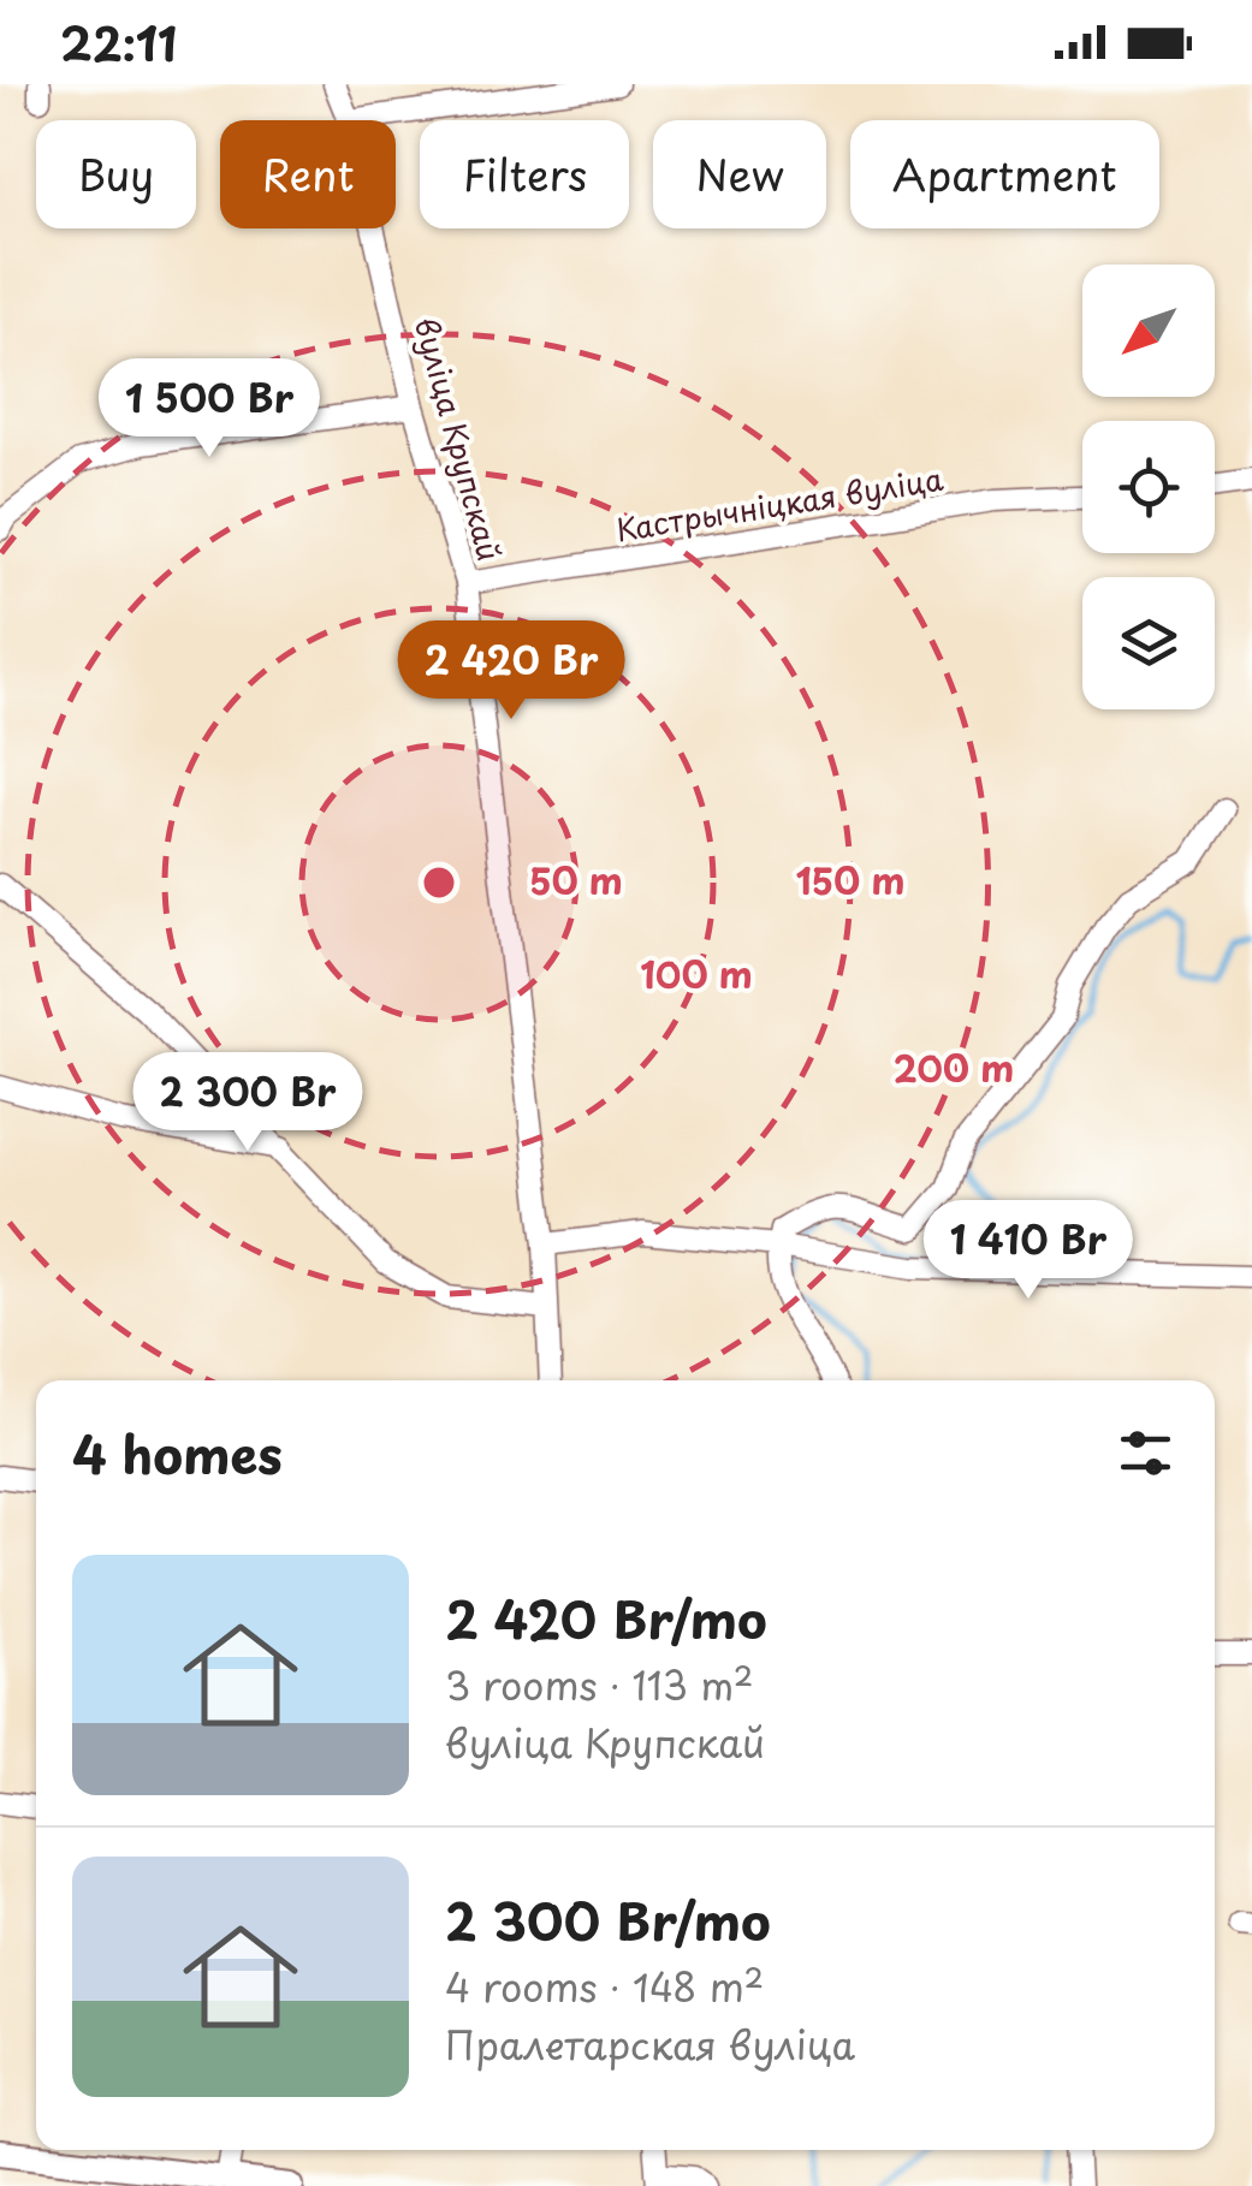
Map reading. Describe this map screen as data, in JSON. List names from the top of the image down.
{
  "streets": {
    "street": ["вуліца Крупскай", "Кастрычніцкая вуліца"]
  },
  "crossings": [
    ["вуліца Крупскай", "Кастрычніцкая вуліца"]
  ],
  "north": "bottom left",
  "page": {
    "status": "22:11",
    "chip": [
      "Buy",
      "Rent",
      "Filters",
      "New",
      "Apartment"
    ],
    "price": [
      "1 500 Br",
      "2 420 Br",
      "2 300 Br",
      "1 410 Br"
    ],
    "heading": "4 homes",
    "list": [
      {
        "name": "2 420 Br/mo",
        "note": "3 rooms · 113 m² · вуліца Крупскай"
      },
      {
        "name": "2 300 Br/mo",
        "note": "4 rooms · 148 m² · Пралетарская вуліца"
      }
    ]
  },
  "rings": [
    "50 m",
    "150 m",
    "100 m",
    "200 m"
  ]
}
